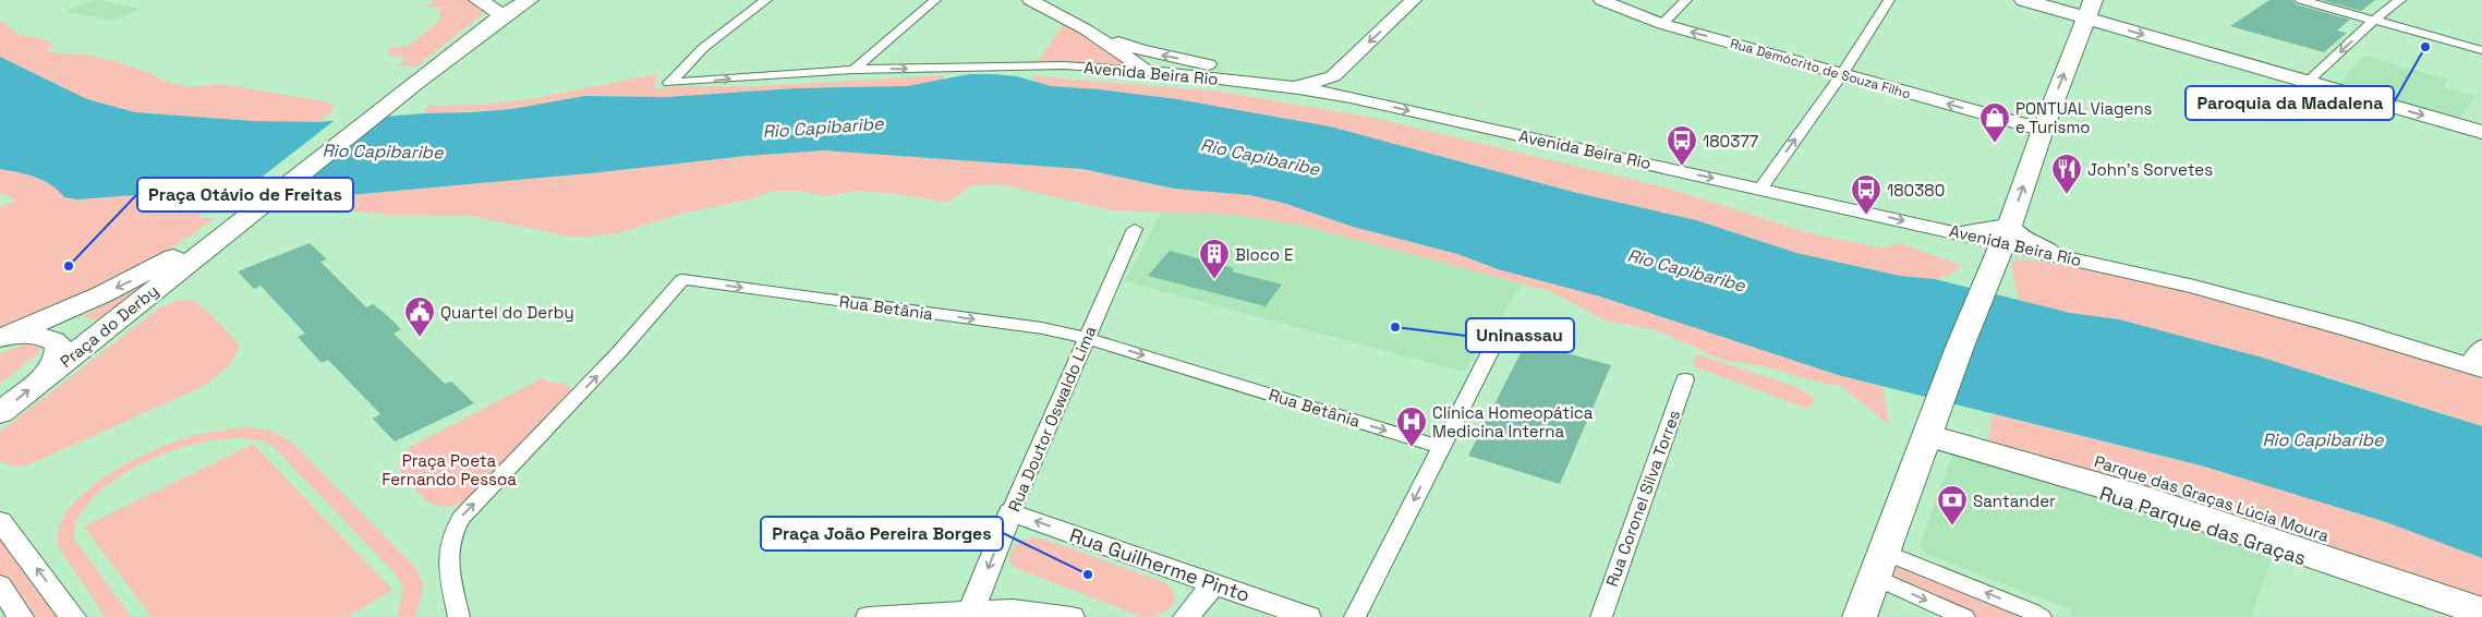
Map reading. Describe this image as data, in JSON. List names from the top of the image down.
{
  "streets": {
    "main road": ["Rua Demócrito de Souza Filho", "Avenida Beira Rio", "Praça do Derby"],
    "street": [
      "Rua Betânia",
      "Rua Doutor Oswaldo Lima",
      "Rua Coronel Silva Torres",
      "Parque das Graças Lúcia Moura",
      "Rua Parque das Graças",
      "Rua Guilherme Pinto"
    ]
  },
  "crossings": [
    ["Rua Betânia", "Rua Doutor Oswaldo Lima"],
    ["Rua Doutor Oswaldo Lima", "Rua Guilherme Pinto"],
    ["Parque das Graças Lúcia Moura", "Rua Parque das Graças"]
  ],
  "one_way": ["Avenida Beira Rio", "Rua Betânia"],
  "water": ["Rio Capibaribe"],
  "parks": ["Praça Poeta Fernando Pessoa"],
  "places": {
    "other": [
      "Paroquia da Madalena",
      "Praça Otávio de Freitas",
      "Uninassau",
      "Praça João Pereira Borges"
    ],
    "shop": ["PONTUAL Viagens e Turismo"],
    "bus stop": ["180377", "180380"],
    "restaurant": ["John's Sorvetes"],
    "building": ["Bloco E"],
    "public building": ["Quartel do Derby"],
    "hospital": ["Clínica Homeopática Medicina Interna"],
    "bank": ["Santander"]
  }
}
